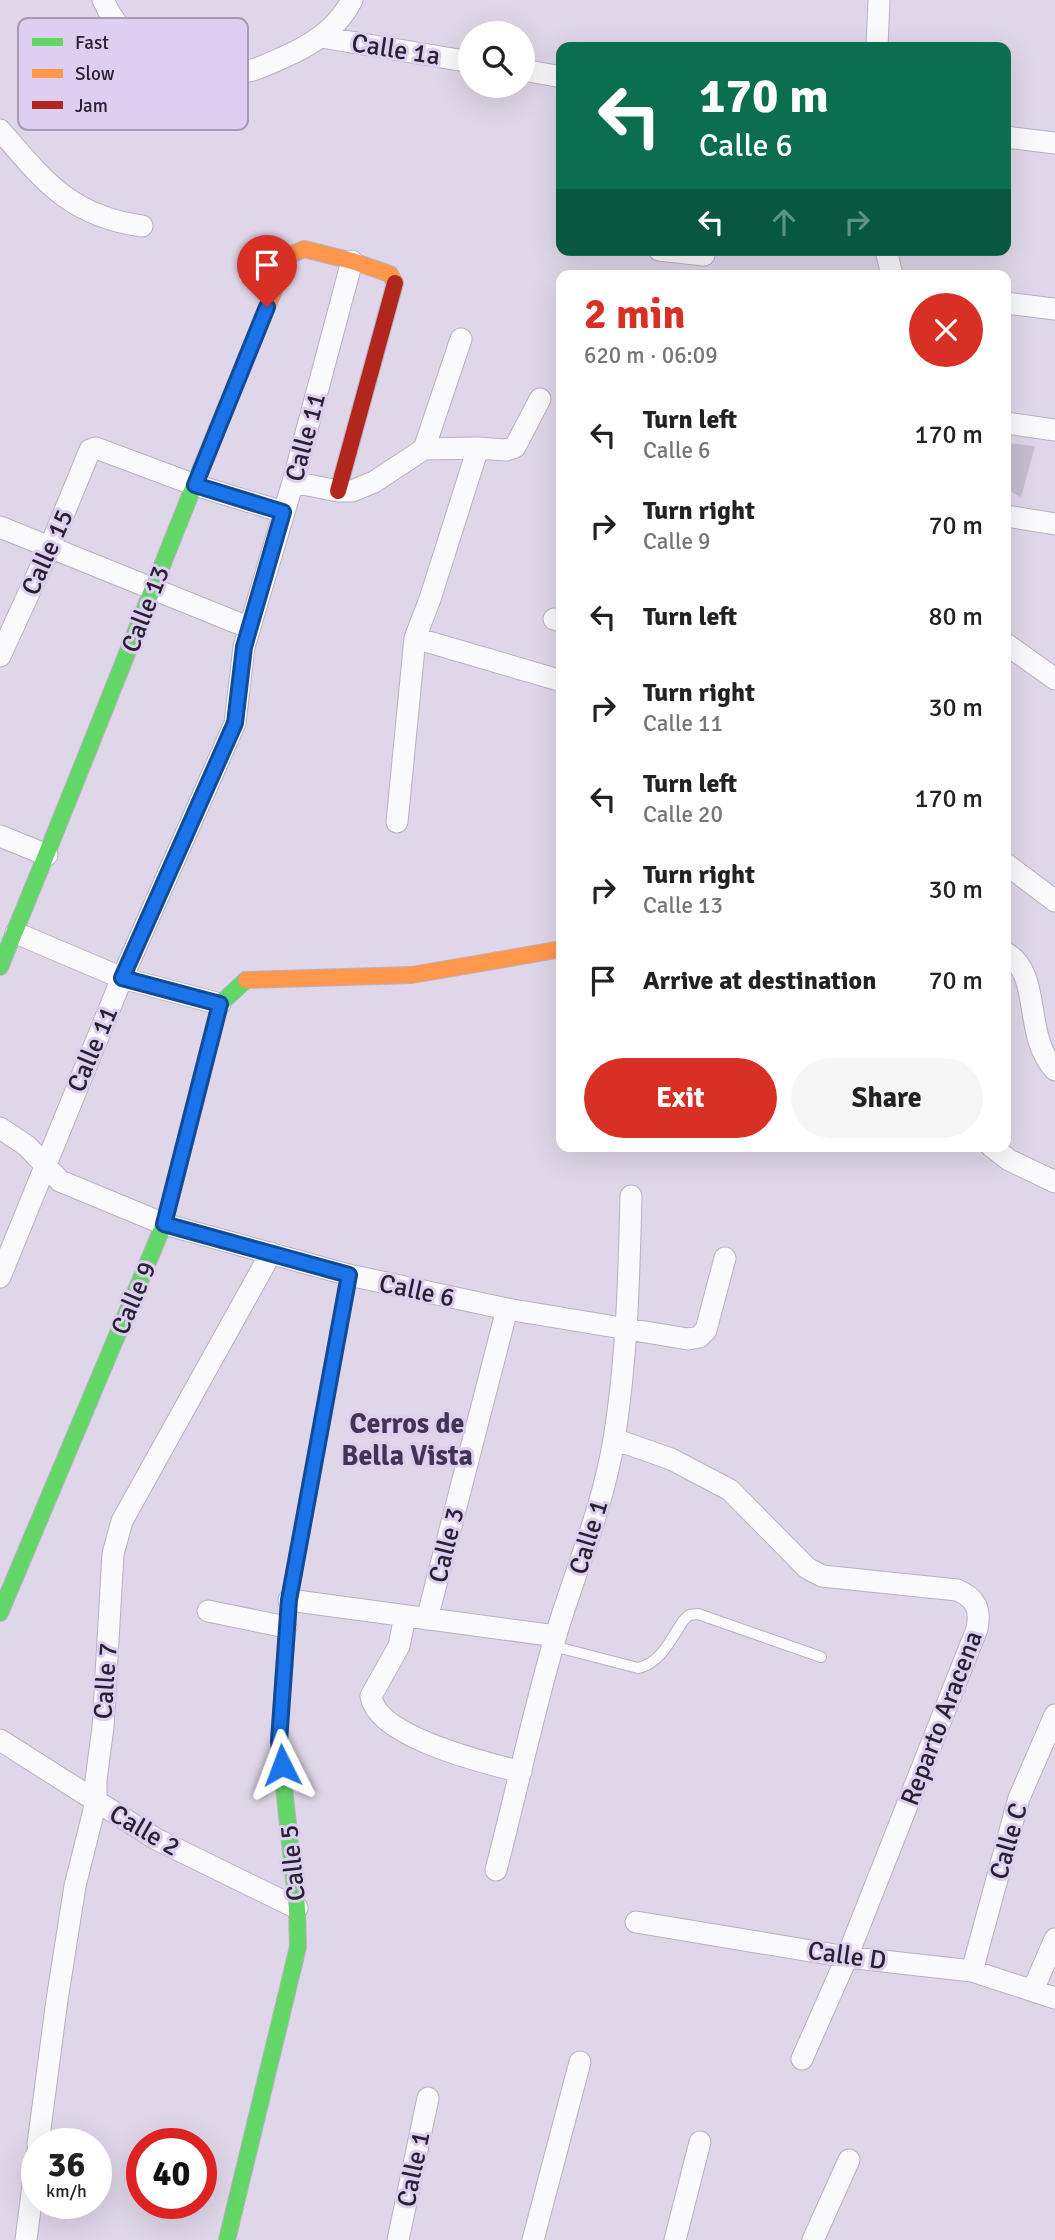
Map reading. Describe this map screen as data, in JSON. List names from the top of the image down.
{
  "streets": {
    "street": [
      "Calle 1a",
      "Calle 11",
      "Calle 15",
      "Calle 13",
      "Calle 6",
      "Calle 9",
      "Calle 1",
      "Calle 3",
      "Calle 7",
      "Reparto Aracena",
      "Calle 2",
      "Calle C",
      "Calle 5",
      "Calle D"
    ]
  },
  "crossings": [
    ["Calle 11", "Calle 13"],
    ["Calle 11", "Calle 6"],
    ["Calle 15", "Calle 13"],
    ["Calle 6", "Calle 9"],
    ["Calle 6", "Calle 1"],
    ["Calle 6", "Calle 3"],
    ["Calle 6", "Calle 7"],
    ["Calle 6", "Calle 5"],
    ["Calle 1", "Reparto Aracena"],
    ["Calle 7", "Calle 2"],
    ["Reparto Aracena", "Calle D"],
    ["Calle 2", "Calle 5"],
    ["Calle C", "Calle D"]
  ],
  "districts": ["Cerros de Bella Vista"],
  "legend": ["Fast", "Slow", "Jam"],
  "page": {
    "turn": ["170 m", "Calle 6"],
    "heading": ["2 min", "620 m · 06:09"],
    "list": [
      {
        "name": "Turn left",
        "note": "Calle 6",
        "value": "170 m"
      },
      {
        "name": "Turn right",
        "note": "Calle 9",
        "value": "70 m"
      },
      {
        "name": "Turn left",
        "value": "80 m"
      },
      {
        "name": "Turn right",
        "note": "Calle 11",
        "value": "30 m"
      },
      {
        "name": "Turn left",
        "note": "Calle 20",
        "value": "170 m"
      },
      {
        "name": "Turn right",
        "note": "Calle 13",
        "value": "30 m"
      },
      {
        "name": "Arrive at destination",
        "value": "70 m"
      }
    ],
    "buttons": ["Exit", "Share"],
    "speed": "36 km/h",
    "limit": "40"
  }
}
